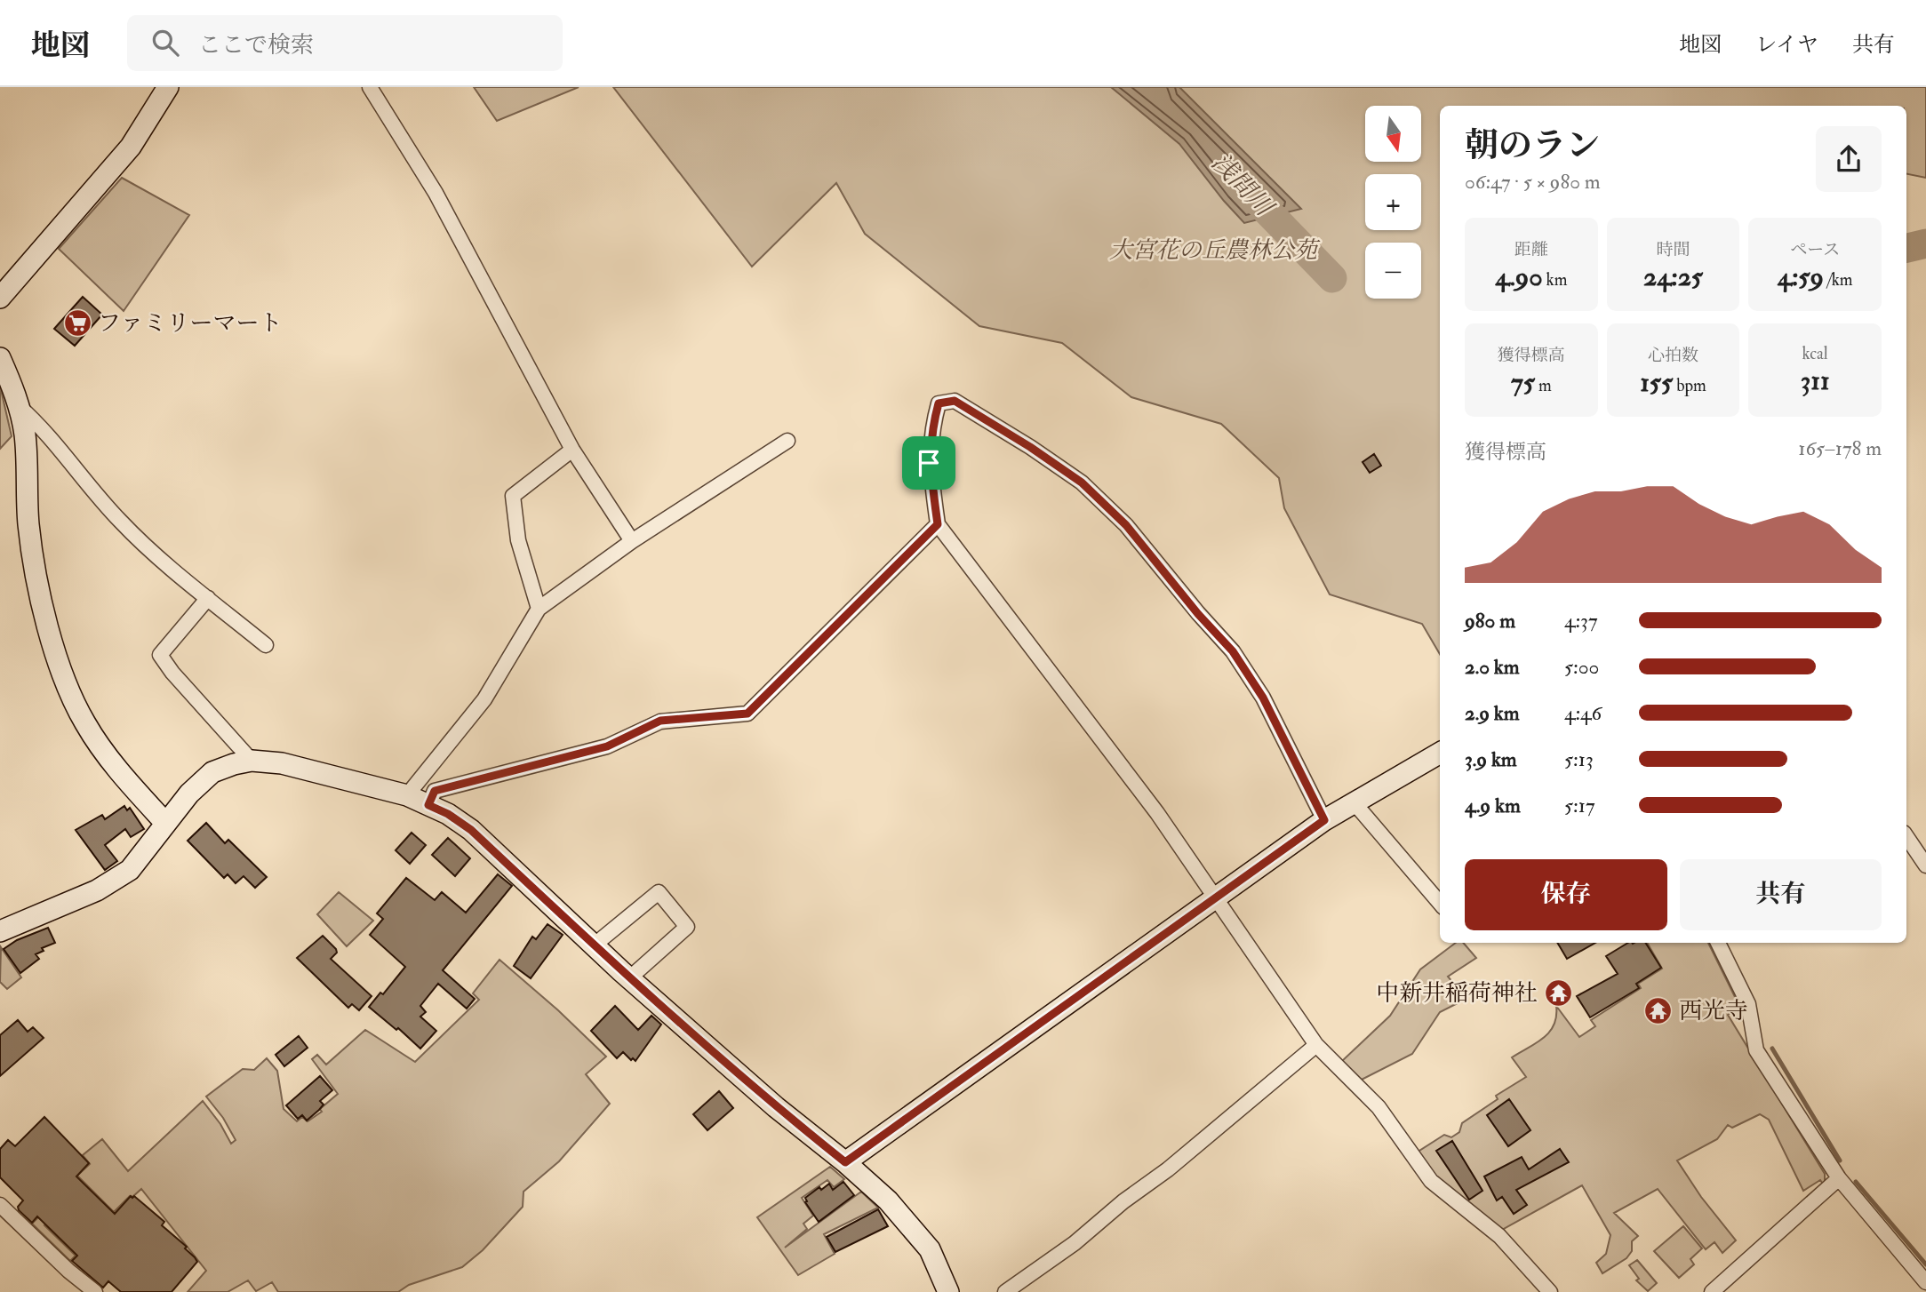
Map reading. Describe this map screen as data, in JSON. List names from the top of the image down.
{
  "water": ["浅間川"],
  "parks": ["大宮花の丘農林公苑"],
  "places": {
    "supermarket": ["ファミリーマート"],
    "temple": ["中新井稲荷神社", "西光寺"]
  },
  "north": "bottom",
  "page": {
    "header": "地図",
    "search": "ここで検索",
    "nav": ["地図", "レイヤ", "共有"],
    "map_buttons": ["+", "−"],
    "heading": ["朝のラン", "06:47 · 5 × 980 m"],
    "stats": [
      ["距離", "4.90 km"],
      ["時間", "24:25"],
      ["ペース", "4:59 /km"],
      ["獲得標高", "75 m"],
      ["心拍数", "155 bpm"],
      ["kcal", "311"]
    ],
    "chart": ["獲得標高", "165–178 m"],
    "list": [
      {
        "name": "980 m",
        "note": "4:37"
      },
      {
        "name": "2.0 km",
        "note": "5:00"
      },
      {
        "name": "2.9 km",
        "note": "4:46"
      },
      {
        "name": "3.9 km",
        "note": "5:13"
      },
      {
        "name": "4.9 km",
        "note": "5:17"
      }
    ],
    "buttons": ["保存", "共有"]
  }
}
